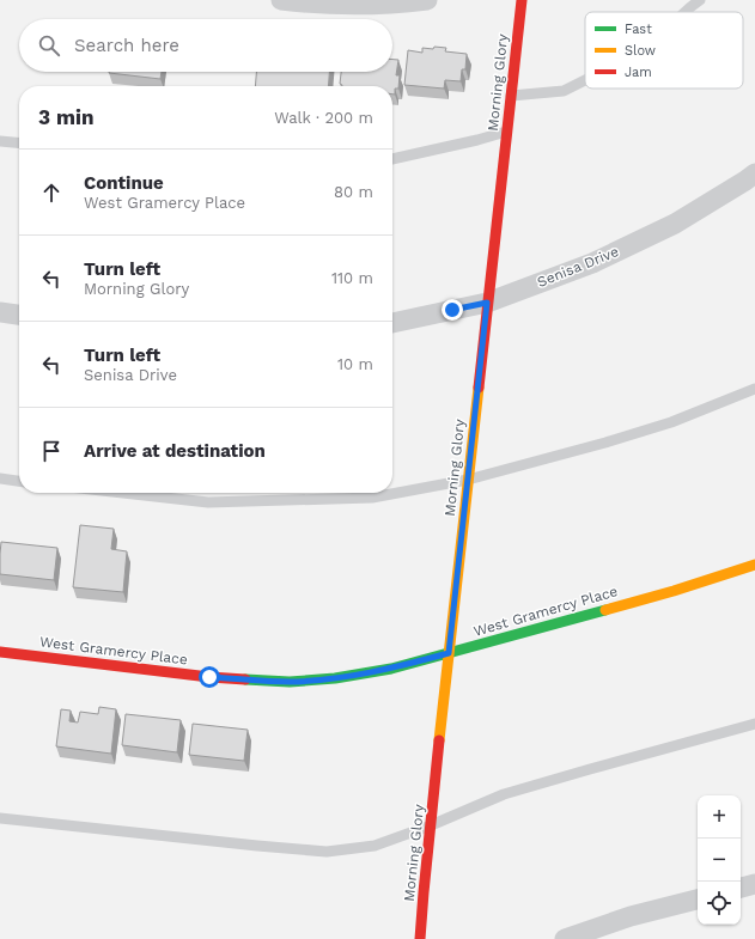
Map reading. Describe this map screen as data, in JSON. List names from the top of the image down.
{
  "streets": {
    "street": ["Morning Glory", "Senisa Drive", "West Gramercy Place"]
  },
  "crossings": [
    ["Morning Glory", "Senisa Drive"],
    ["Morning Glory", "West Gramercy Place"]
  ],
  "legend": ["Fast", "Slow", "Jam"],
  "page": {
    "search": "Search here",
    "heading": ["3 min", "Walk · 200 m"],
    "list": [
      ["Continue", "West Gramercy Place", "80 m"],
      ["Turn left", "Morning Glory", "110 m"],
      ["Turn left", "Senisa Drive", "10 m"],
      "Arrive at destination"
    ],
    "map_buttons": ["+", "−"]
  }
}
